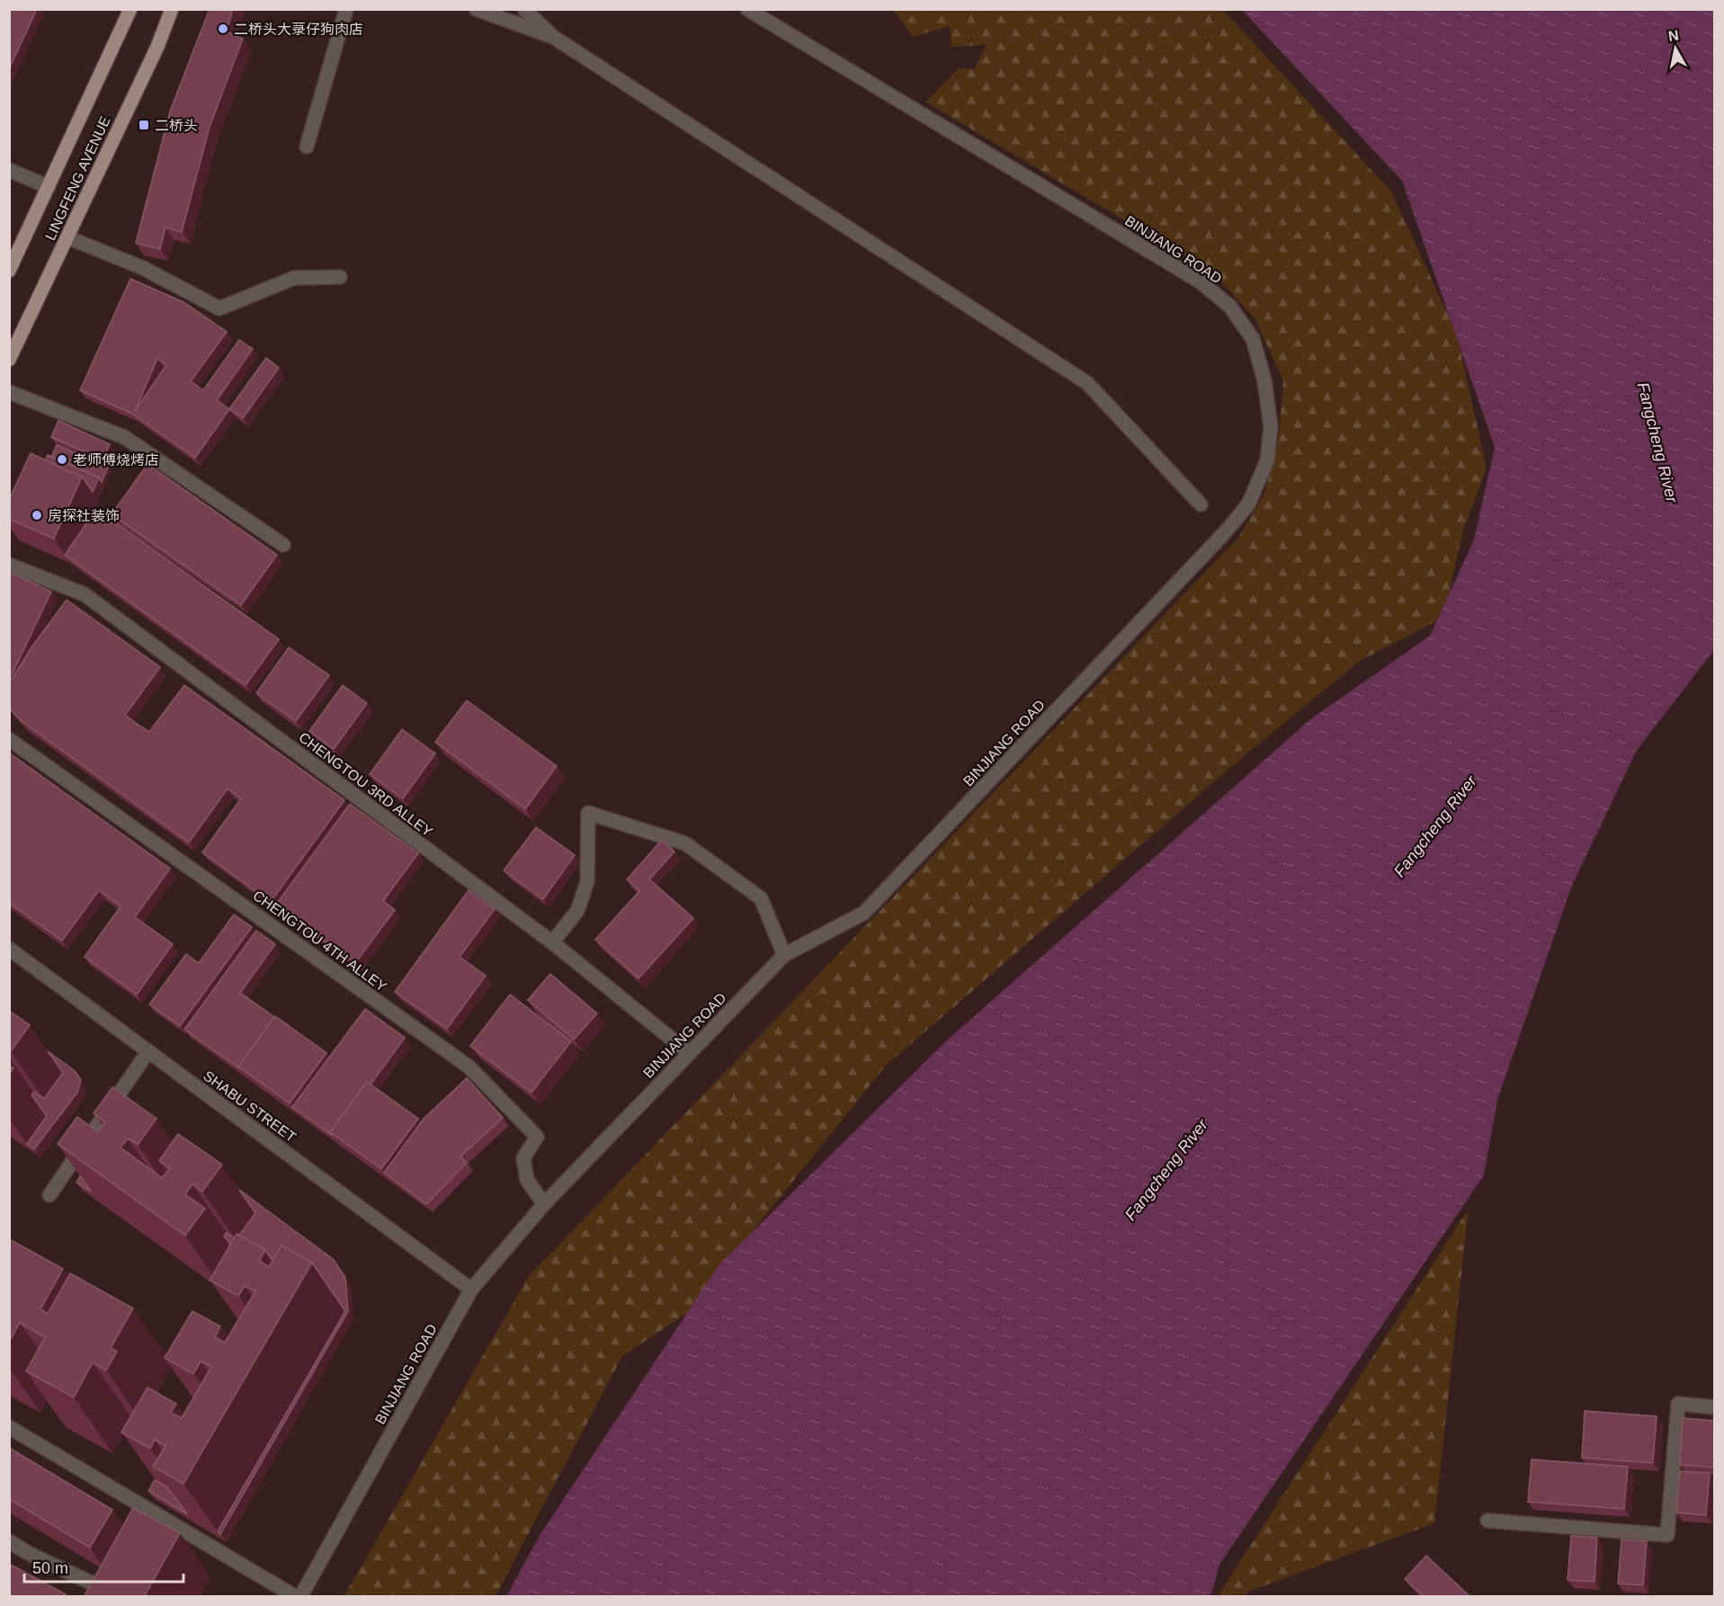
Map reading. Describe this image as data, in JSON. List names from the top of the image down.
{
  "streets": {
    "main road": ["LINGFENG AVENUE"],
    "street": [
      "BINJIANG ROAD",
      "CHENGTOU 3RD ALLEY",
      "CHENGTOU 4TH ALLEY",
      "SHABU STREET"
    ]
  },
  "crossings": [
    ["BINJIANG ROAD", "CHENGTOU 3RD ALLEY"],
    ["BINJIANG ROAD", "CHENGTOU 4TH ALLEY"],
    ["BINJIANG ROAD", "SHABU STREET"]
  ],
  "water": ["Fangcheng River"],
  "places": {
    "other": ["二桥头大菉仔狗肉店", "老师傅烧烤店", "房探社装饰"],
    "transit": ["二桥头"]
  },
  "scale_bar": "50 m",
  "north": "top"
}
